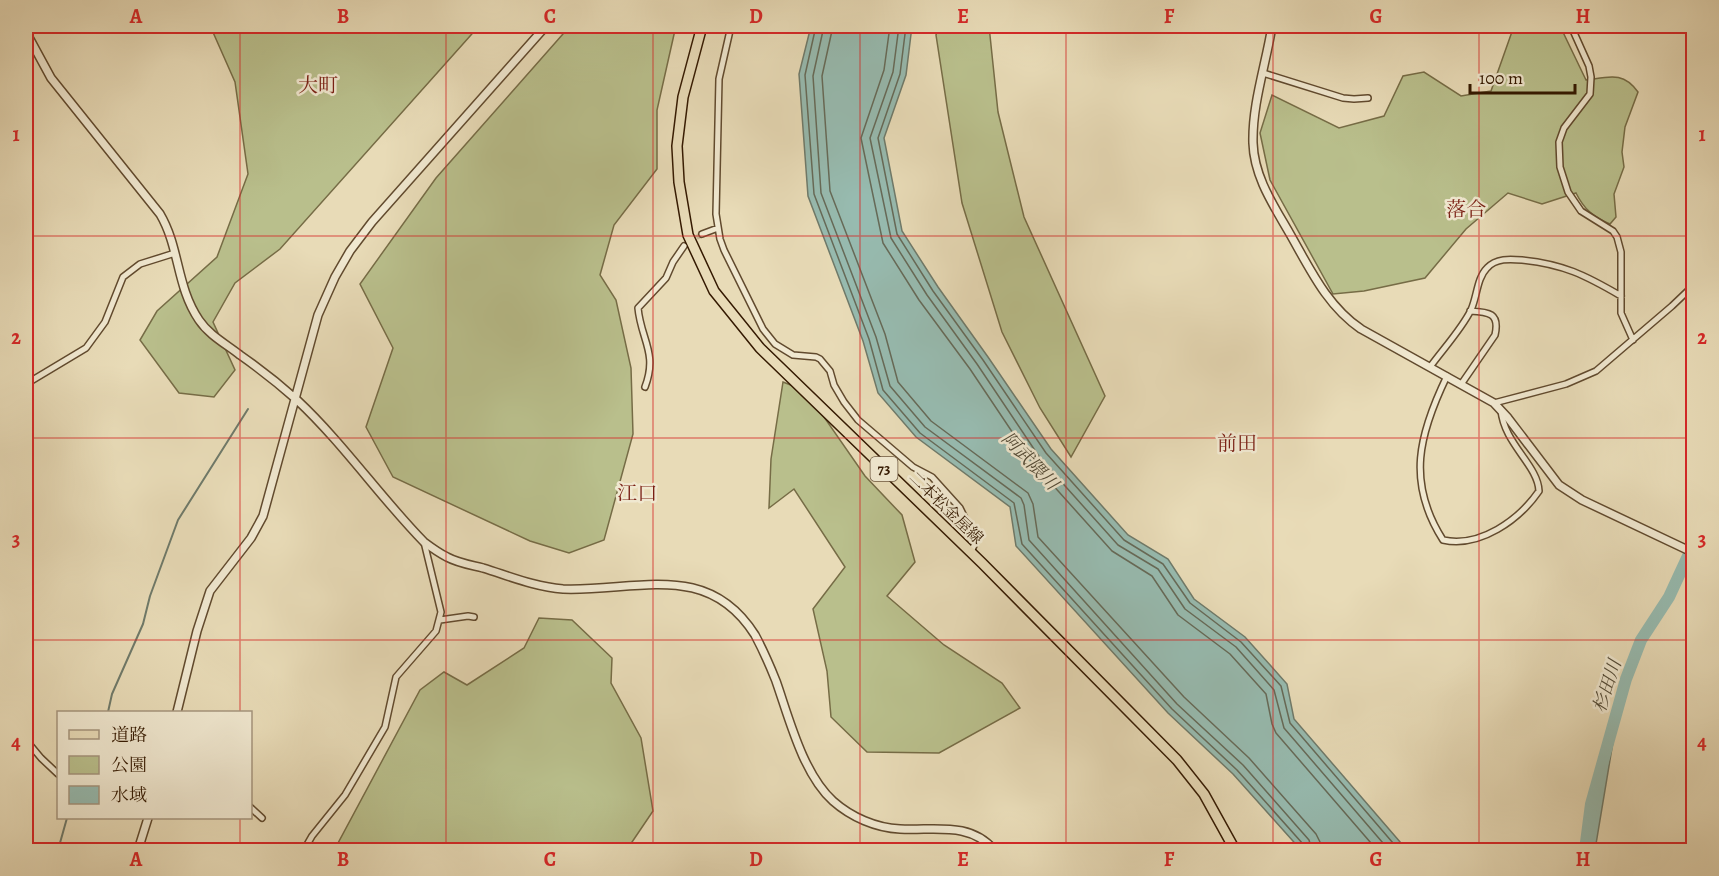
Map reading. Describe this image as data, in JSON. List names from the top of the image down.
{
  "streets": {
    "main road": ["73", "二本松金屋線"]
  },
  "districts": [
    "大町",
    "落合",
    "前田",
    "江口"
  ],
  "water": ["阿武隈川", "杉田川"],
  "legend": ["道路", "公園", "水域"],
  "scale_bar": "100 m",
  "grid": {
    "columns": [
      "A",
      "B",
      "C",
      "D",
      "E",
      "F",
      "G",
      "H"
    ],
    "rows": [
      "1",
      "2",
      "3",
      "4"
    ]
  }
}
